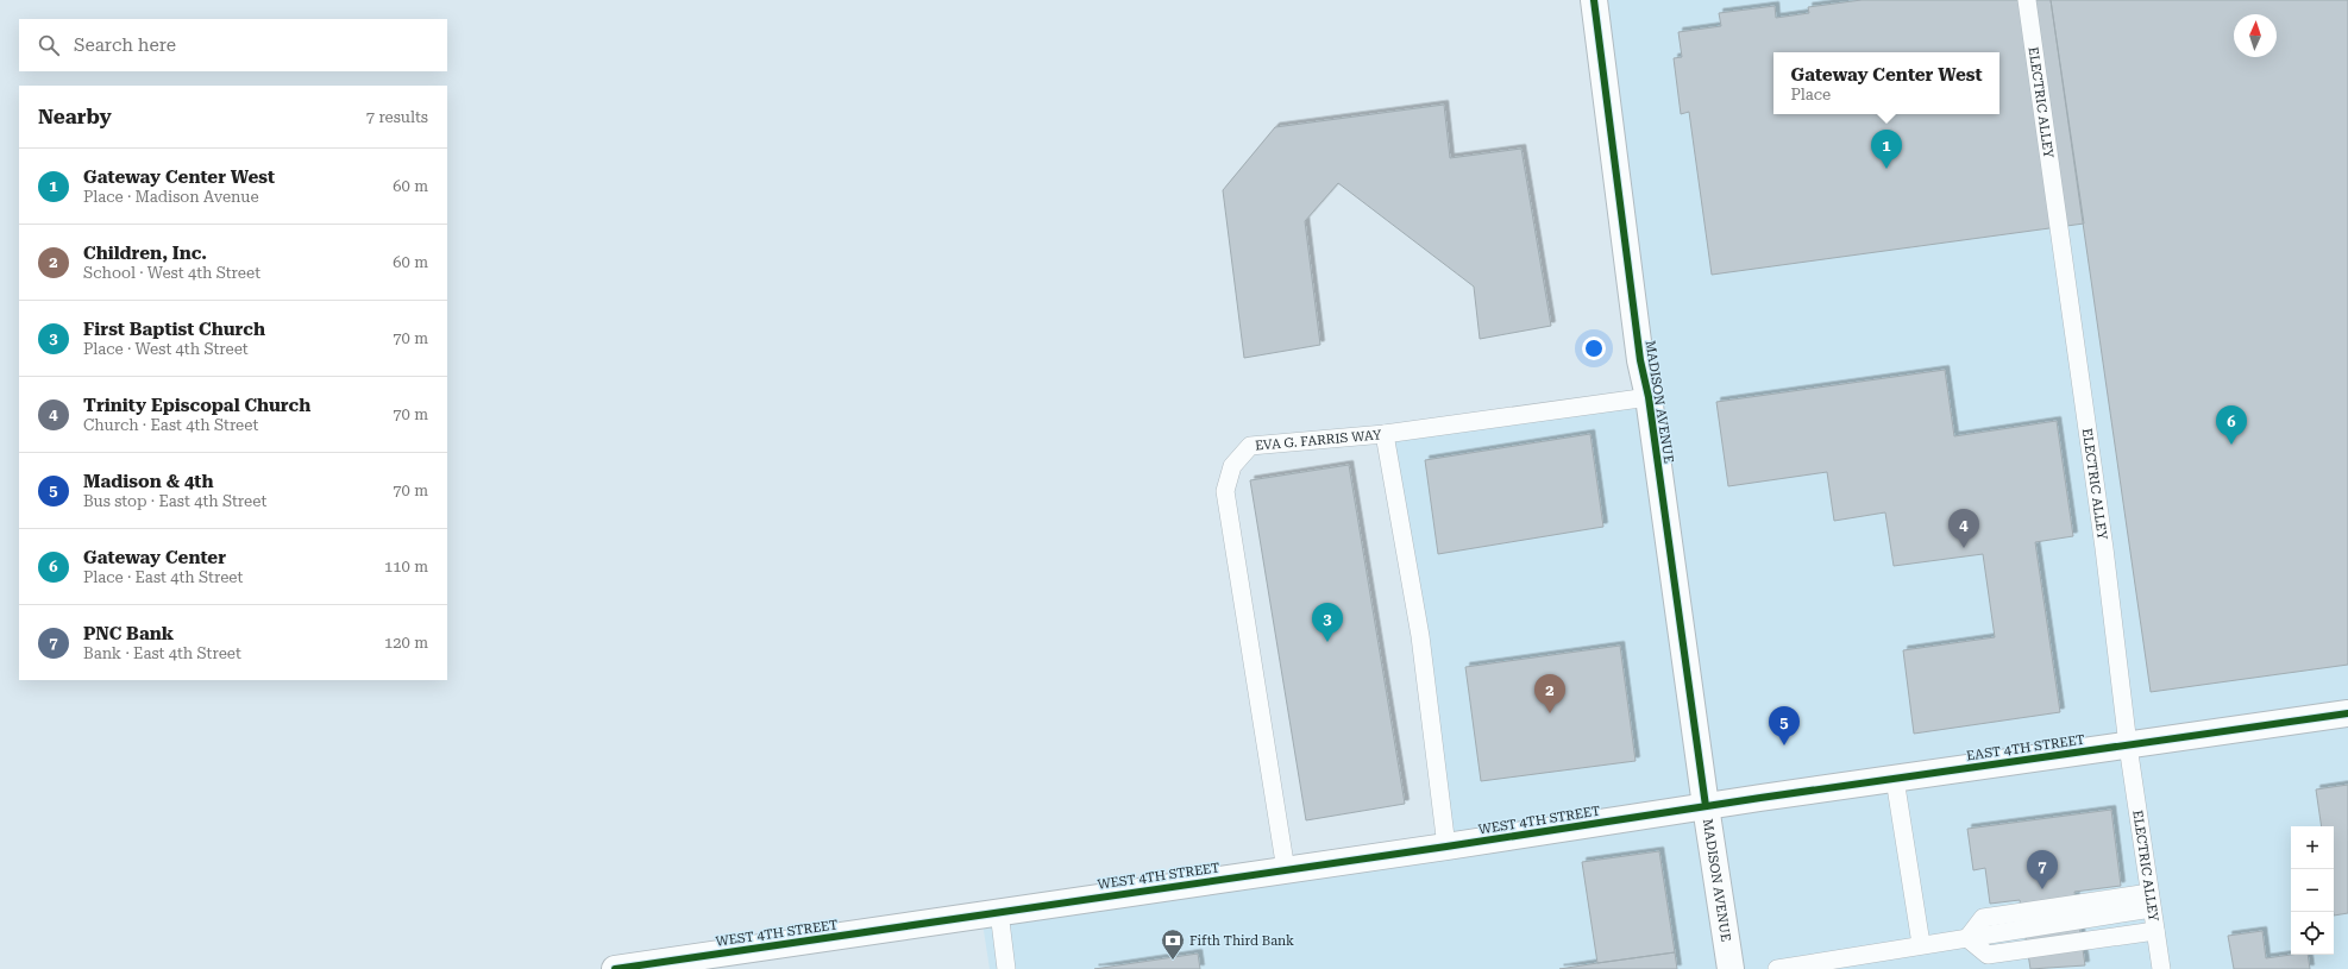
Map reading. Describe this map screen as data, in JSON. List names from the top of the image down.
{
  "streets": {
    "main road": ["MADISON AVENUE", "EAST 4TH STREET", "WEST 4TH STREET"],
    "lane": ["ELECTRIC ALLEY", "EVA G. FARRIS WAY"]
  },
  "crossings": [
    ["ELECTRIC ALLEY", "EAST 4TH STREET"],
    ["MADISON AVENUE", "EVA G. FARRIS WAY"],
    ["MADISON AVENUE", "EAST 4TH STREET"],
    ["MADISON AVENUE", "WEST 4TH STREET"],
    ["EVA G. FARRIS WAY", "WEST 4TH STREET"],
    ["EAST 4TH STREET", "WEST 4TH STREET"]
  ],
  "places": {
    "bank": ["Fifth Third Bank"]
  },
  "north": "top",
  "page": {
    "search": "Search here",
    "popup": ["Gateway Center West", "Place"],
    "heading": ["Nearby", "7 results"],
    "pins": [
      "1",
      "6",
      "4",
      "3",
      "2",
      "5",
      "7"
    ],
    "list": [
      {
        "mark": "1",
        "name": "Gateway Center West",
        "note": "Place · Madison Avenue",
        "value": "60 m"
      },
      {
        "mark": "2",
        "name": "Children, Inc.",
        "note": "School · West 4th Street",
        "value": "60 m"
      },
      {
        "mark": "3",
        "name": "First Baptist Church",
        "note": "Place · West 4th Street",
        "value": "70 m"
      },
      {
        "mark": "4",
        "name": "Trinity Episcopal Church",
        "note": "Church · East 4th Street",
        "value": "70 m"
      },
      {
        "mark": "5",
        "name": "Madison & 4th",
        "note": "Bus stop · East 4th Street",
        "value": "70 m"
      },
      {
        "mark": "6",
        "name": "Gateway Center",
        "note": "Place · East 4th Street",
        "value": "110 m"
      },
      {
        "mark": "7",
        "name": "PNC Bank",
        "note": "Bank · East 4th Street",
        "value": "120 m"
      }
    ],
    "map_buttons": ["+", "−"]
  }
}
